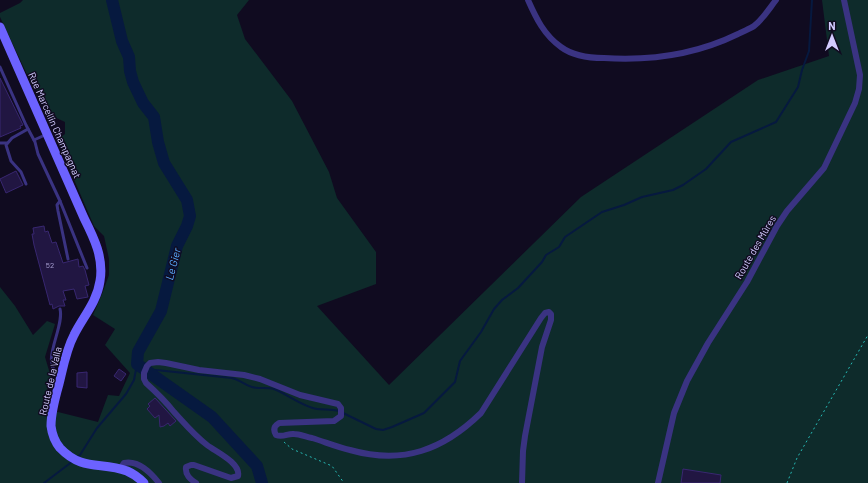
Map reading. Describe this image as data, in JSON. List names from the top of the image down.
{
  "streets": {
    "main road": ["Rue Marcellin Champagnat", "Route de la Valla"],
    "street": ["Route des Mûres"]
  },
  "crossings": [
    ["Rue Marcellin Champagnat", "Route de la Valla"]
  ],
  "water": ["Le Gier"],
  "house_numbers": ["52"],
  "north": "top"
}
